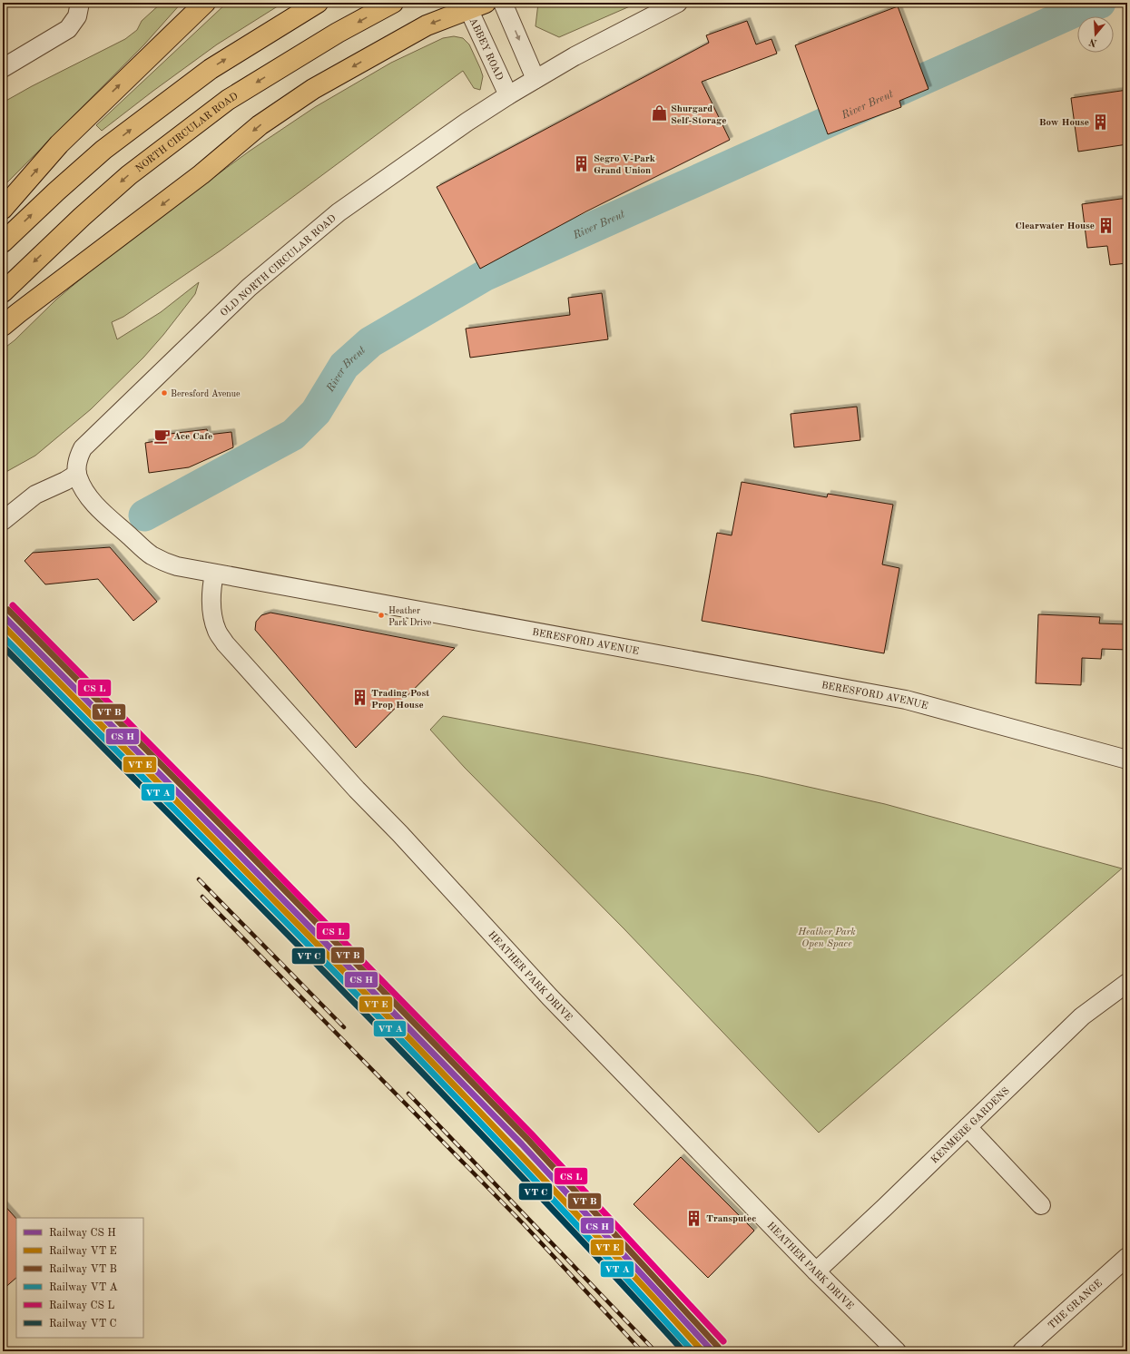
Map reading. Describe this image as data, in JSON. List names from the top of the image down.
{
  "streets": {
    "highway": ["NORTH CIRCULAR ROAD"],
    "street": [
      "ABBEY ROAD",
      "OLD NORTH CIRCULAR ROAD",
      "BERESFORD AVENUE",
      "HEATHER PARK DRIVE",
      "KENMERE GARDENS",
      "THE GRANGE"
    ]
  },
  "crossings": [
    ["ABBEY ROAD", "OLD NORTH CIRCULAR ROAD"],
    ["OLD NORTH CIRCULAR ROAD", "BERESFORD AVENUE"],
    ["BERESFORD AVENUE", "HEATHER PARK DRIVE"],
    ["HEATHER PARK DRIVE", "KENMERE GARDENS"]
  ],
  "water": ["River Brent"],
  "parks": ["Heather Park Open Space"],
  "places": {
    "shop": ["Shurgard Self-Storage"],
    "building": [
      "Bow House",
      "Segro V-Park Grand Union",
      "Clearwater House",
      "Trading Post Prop House",
      "Transputec"
    ],
    "other": ["Beresford Avenue", "Heather Park Drive"],
    "cafe": ["Ace Cafe"]
  },
  "legend": [
    "Railway CS H",
    "Railway VT E",
    "Railway VT B",
    "Railway VT A",
    "Railway CS L",
    "Railway VT C"
  ],
  "north": "bottom"
}
